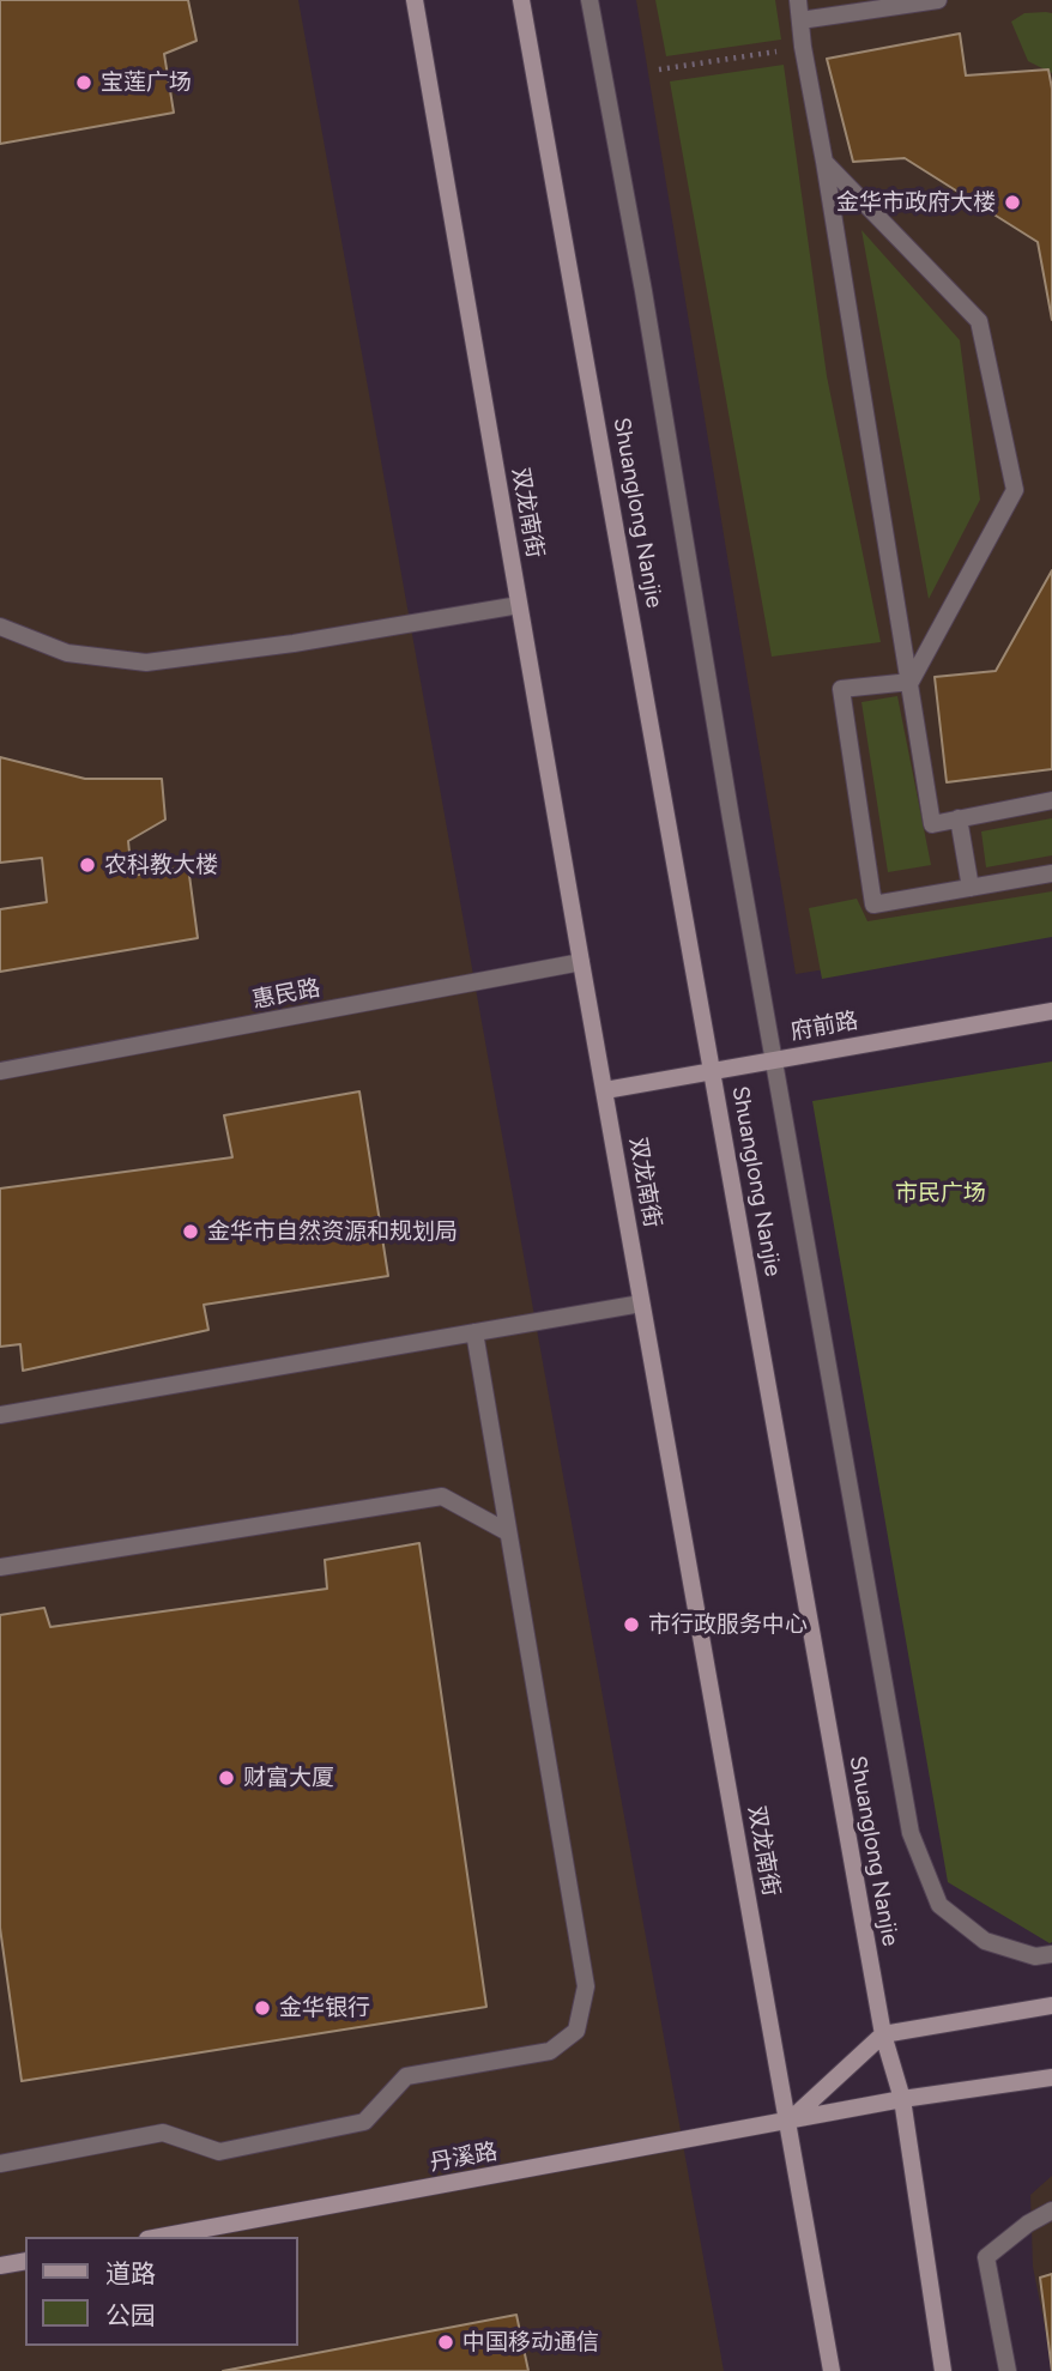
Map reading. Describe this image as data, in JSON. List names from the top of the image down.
{
  "streets": {
    "main road": [
      "双龙南街",
      "Shuanglong Nanjie",
      "府前路",
      "丹溪路"
    ],
    "street": ["惠民路"]
  },
  "crossings": [
    ["双龙南街", "惠民路"],
    ["双龙南街", "府前路"],
    ["双龙南街", "丹溪路"],
    ["Shuanglong Nanjie", "府前路"],
    ["Shuanglong Nanjie", "丹溪路"]
  ],
  "parks": ["市民广场"],
  "places": [
    "宝莲广场",
    "金华市政府大楼",
    "农科教大楼",
    "金华市自然资源和规划局",
    "市行政服务中心",
    "财富大厦",
    "金华银行",
    "中国移动通信"
  ],
  "legend": ["道路", "公园"]
}
